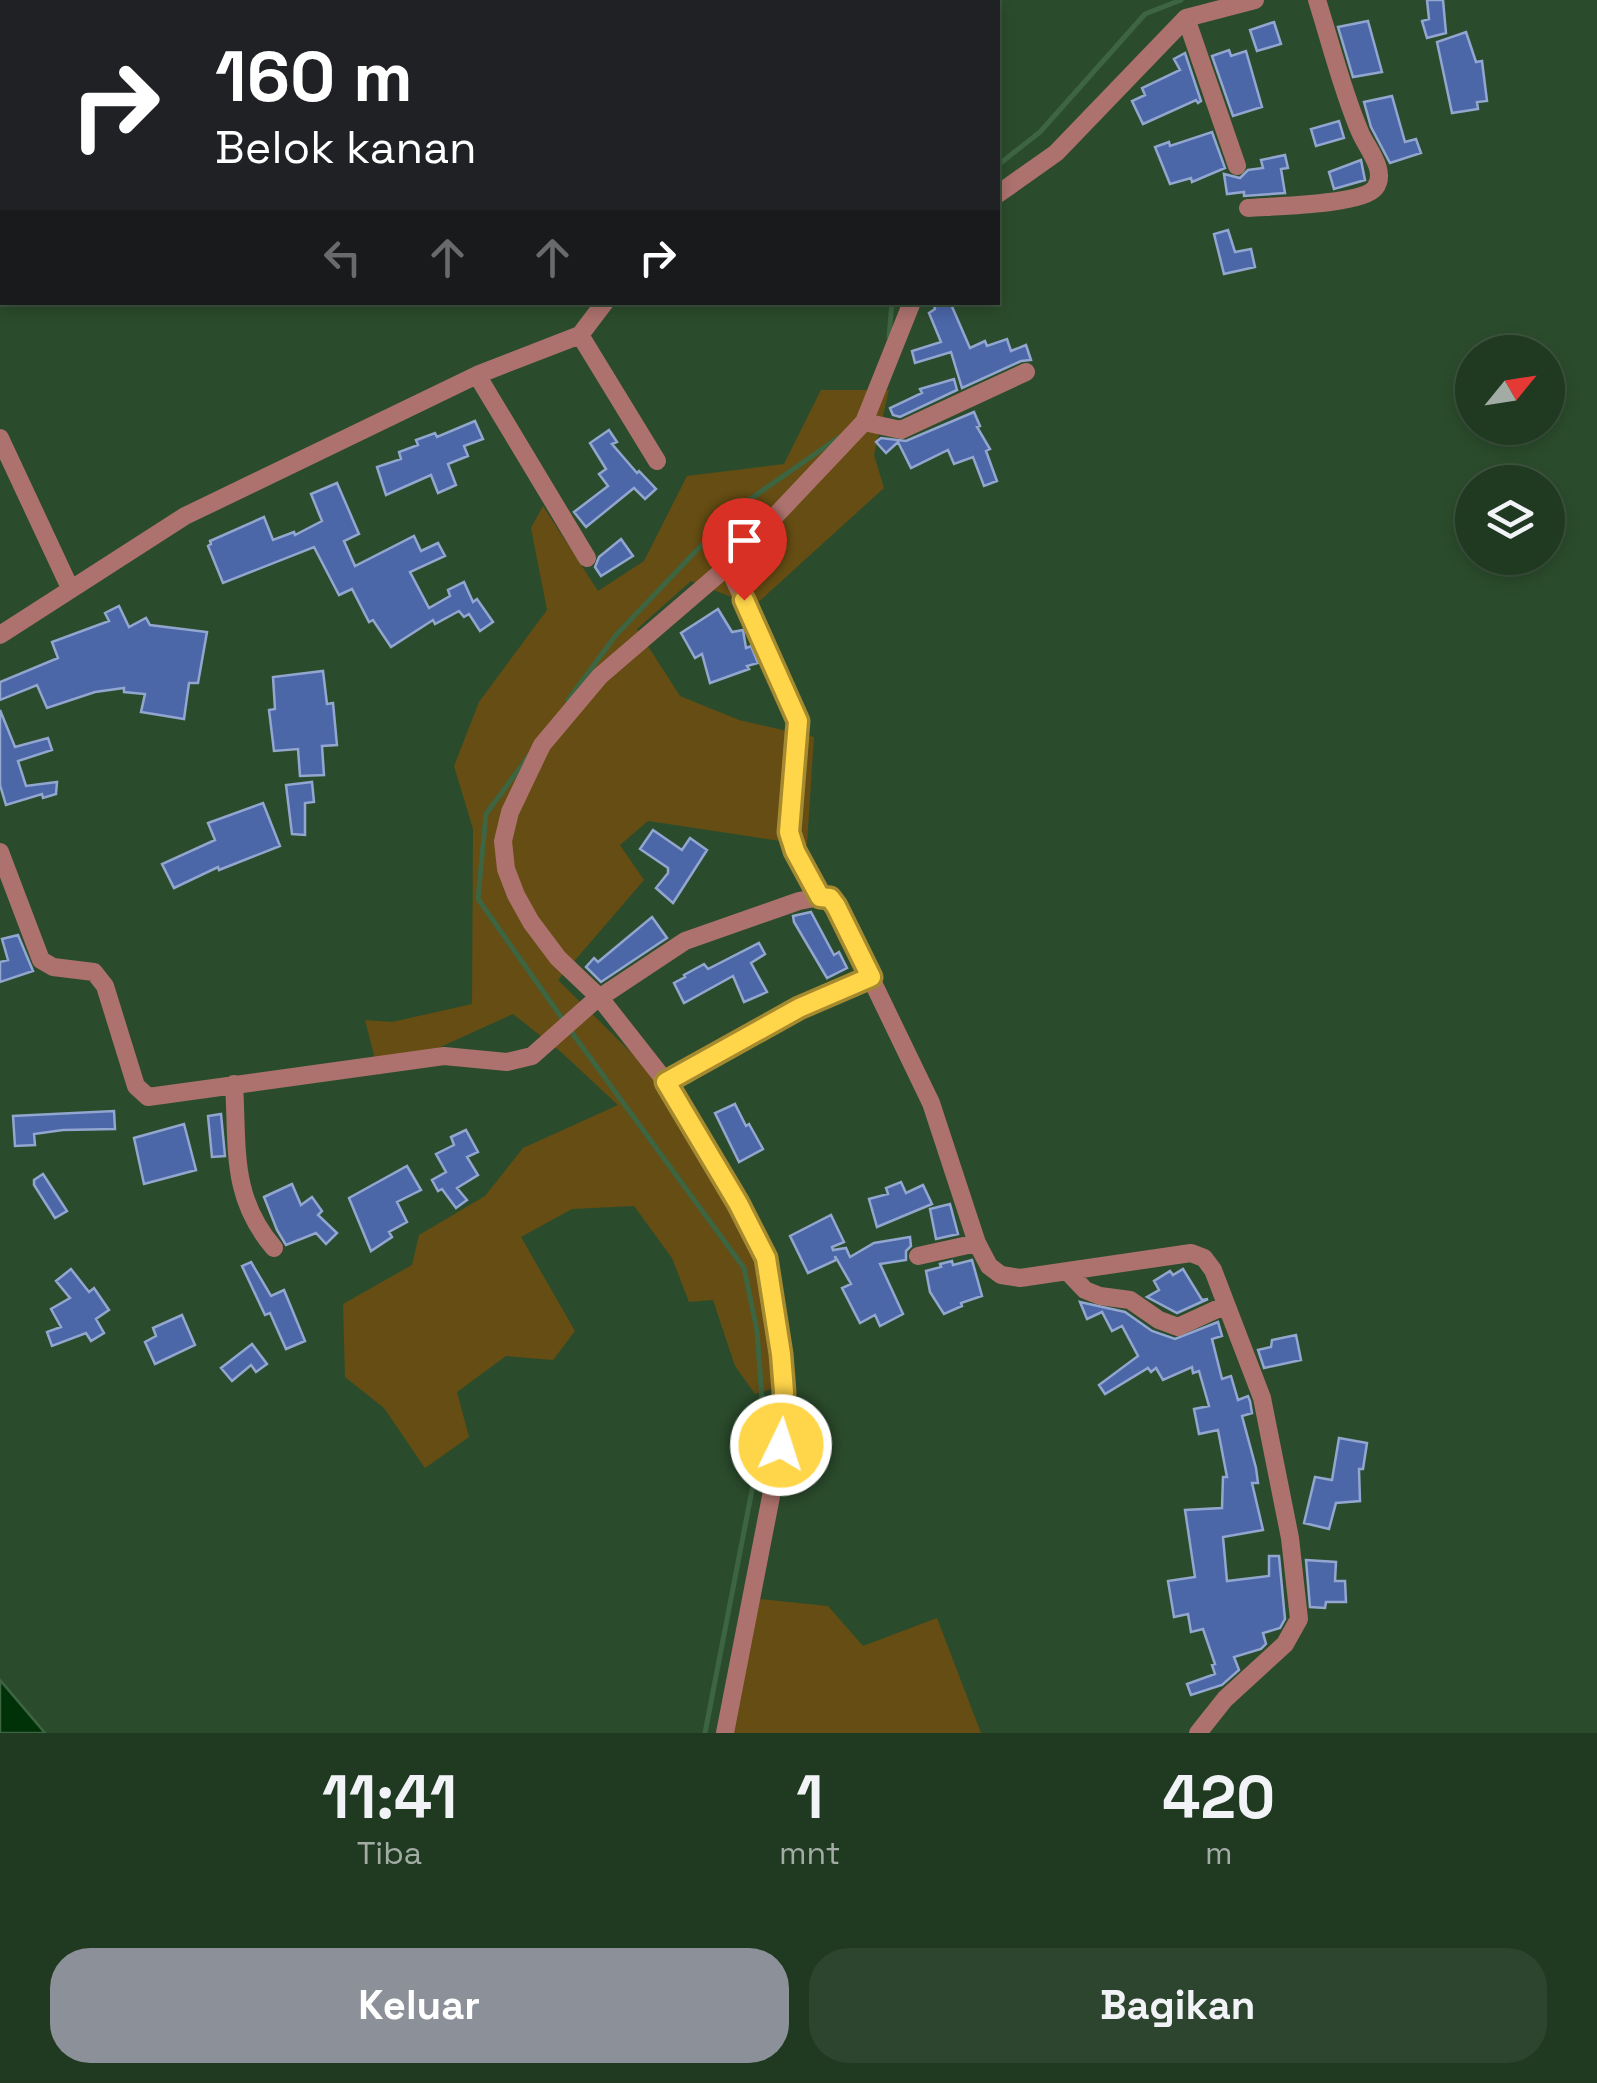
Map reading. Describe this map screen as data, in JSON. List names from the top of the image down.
{
  "north": "top right",
  "page": {
    "turn": ["160 m", "Belok kanan"],
    "eta": [
      "11:41",
      "Tiba",
      "1",
      "mnt",
      "420",
      "m"
    ],
    "buttons": ["Keluar", "Bagikan"]
  }
}
